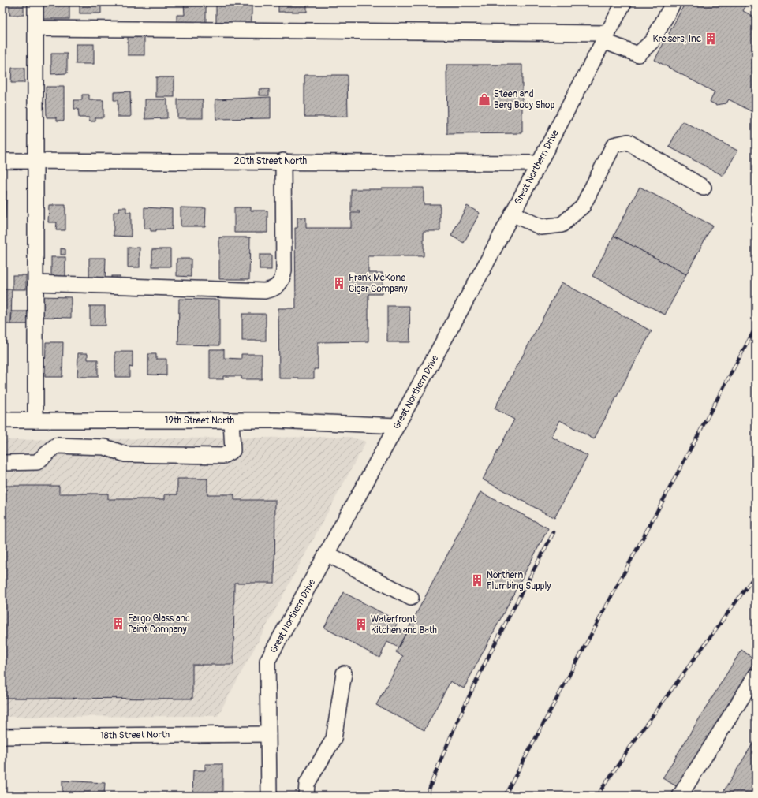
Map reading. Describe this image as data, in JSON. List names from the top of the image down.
{
  "streets": {
    "street": [
      "20th Street North",
      "Great Northern Drive",
      "19th Street North",
      "18th Street North"
    ]
  },
  "crossings": [
    ["20th Street North", "Great Northern Drive"],
    ["Great Northern Drive", "19th Street North"],
    ["Great Northern Drive", "18th Street North"]
  ],
  "places": {
    "building": [
      "Kreisers, Inc",
      "Frank McKone Cigar Company",
      "Northern Plumbing Supply",
      "Fargo Glass and Paint Company",
      "Waterfront Kitchen and Bath"
    ],
    "shop": ["Steen and Berg Body Shop"]
  }
}
